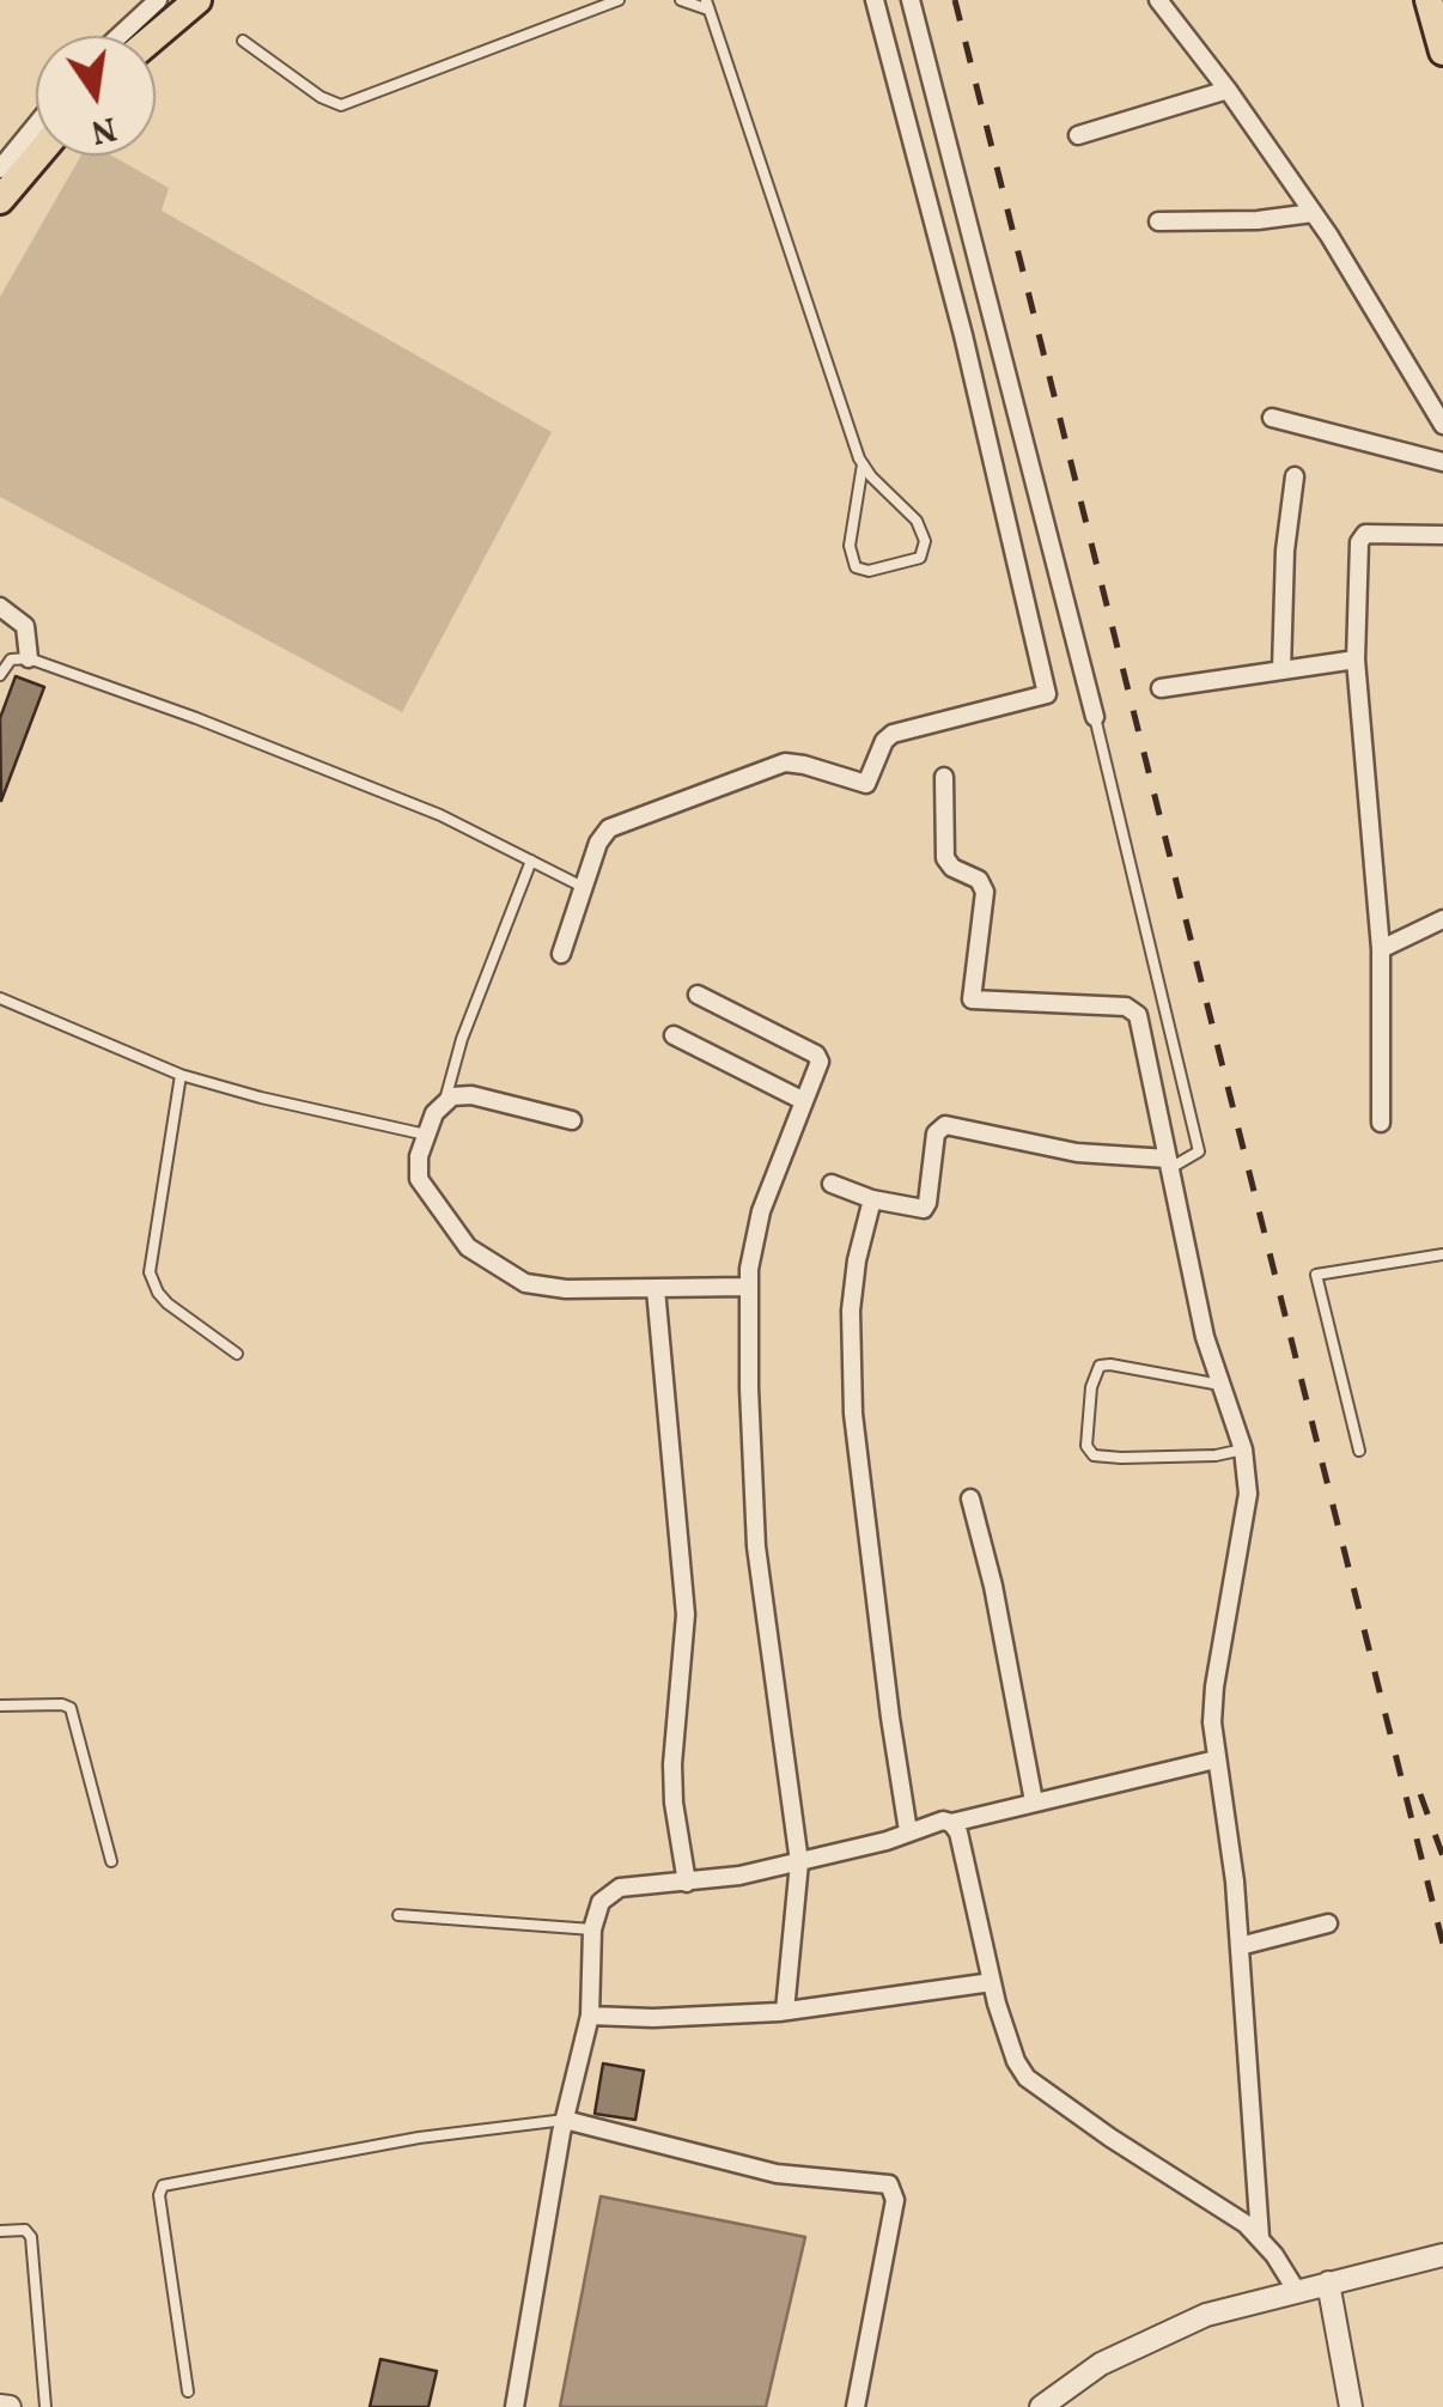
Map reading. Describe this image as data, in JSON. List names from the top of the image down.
{
  "north": "bottom"
}
